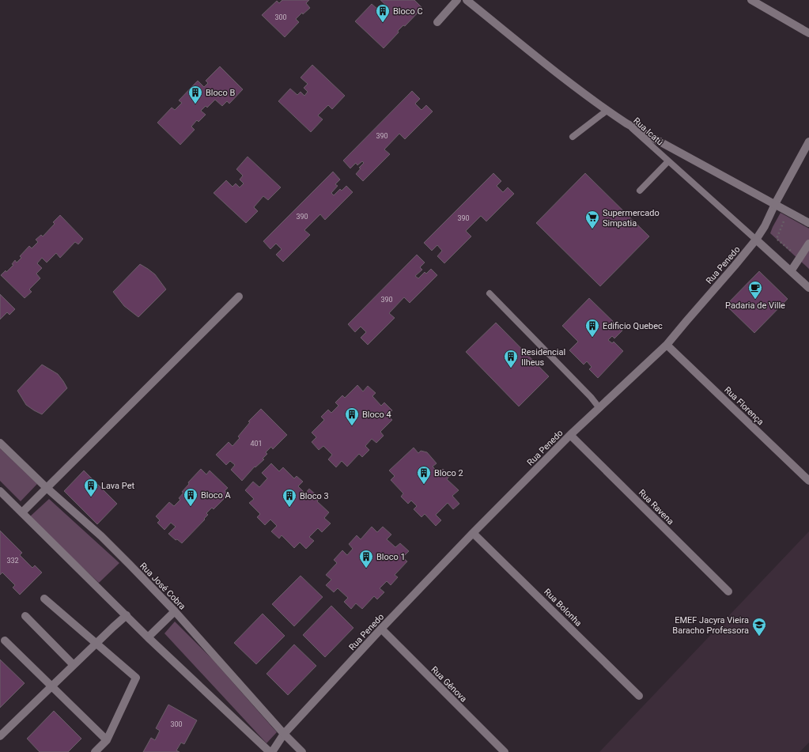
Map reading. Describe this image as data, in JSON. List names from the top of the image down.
{
  "streets": {
    "street": [
      "Rua Icatú",
      "Rua Penedo",
      "Rua Florença",
      "Rua Ravena",
      "Rua José Cobra",
      "Rua Bolonha",
      "Rua Gênova"
    ]
  },
  "crossings": [
    ["Rua Icatú", "Rua Penedo"],
    ["Rua Penedo", "Rua Florença"],
    ["Rua Penedo", "Rua Ravena"],
    ["Rua Penedo", "Rua José Cobra"],
    ["Rua Penedo", "Rua Bolonha"],
    ["Rua Penedo", "Rua Gênova"]
  ],
  "places": {
    "building": [
      "Bloco C",
      "Bloco B",
      "Edificio Quebec",
      "Residencial Ilheus",
      "Bloco 4",
      "Bloco 2",
      "Lava Pet",
      "Bloco A",
      "Bloco 3",
      "Bloco 1"
    ],
    "supermarket": ["Supermercado Simpatia"],
    "cafe": ["Padaria de Ville"],
    "school or university": ["EMEF Jacyra Vieira Baracho Professora"]
  },
  "house_numbers": [
    "300",
    "390",
    "390",
    "390",
    "390",
    "401",
    "332",
    "300"
  ]
}
